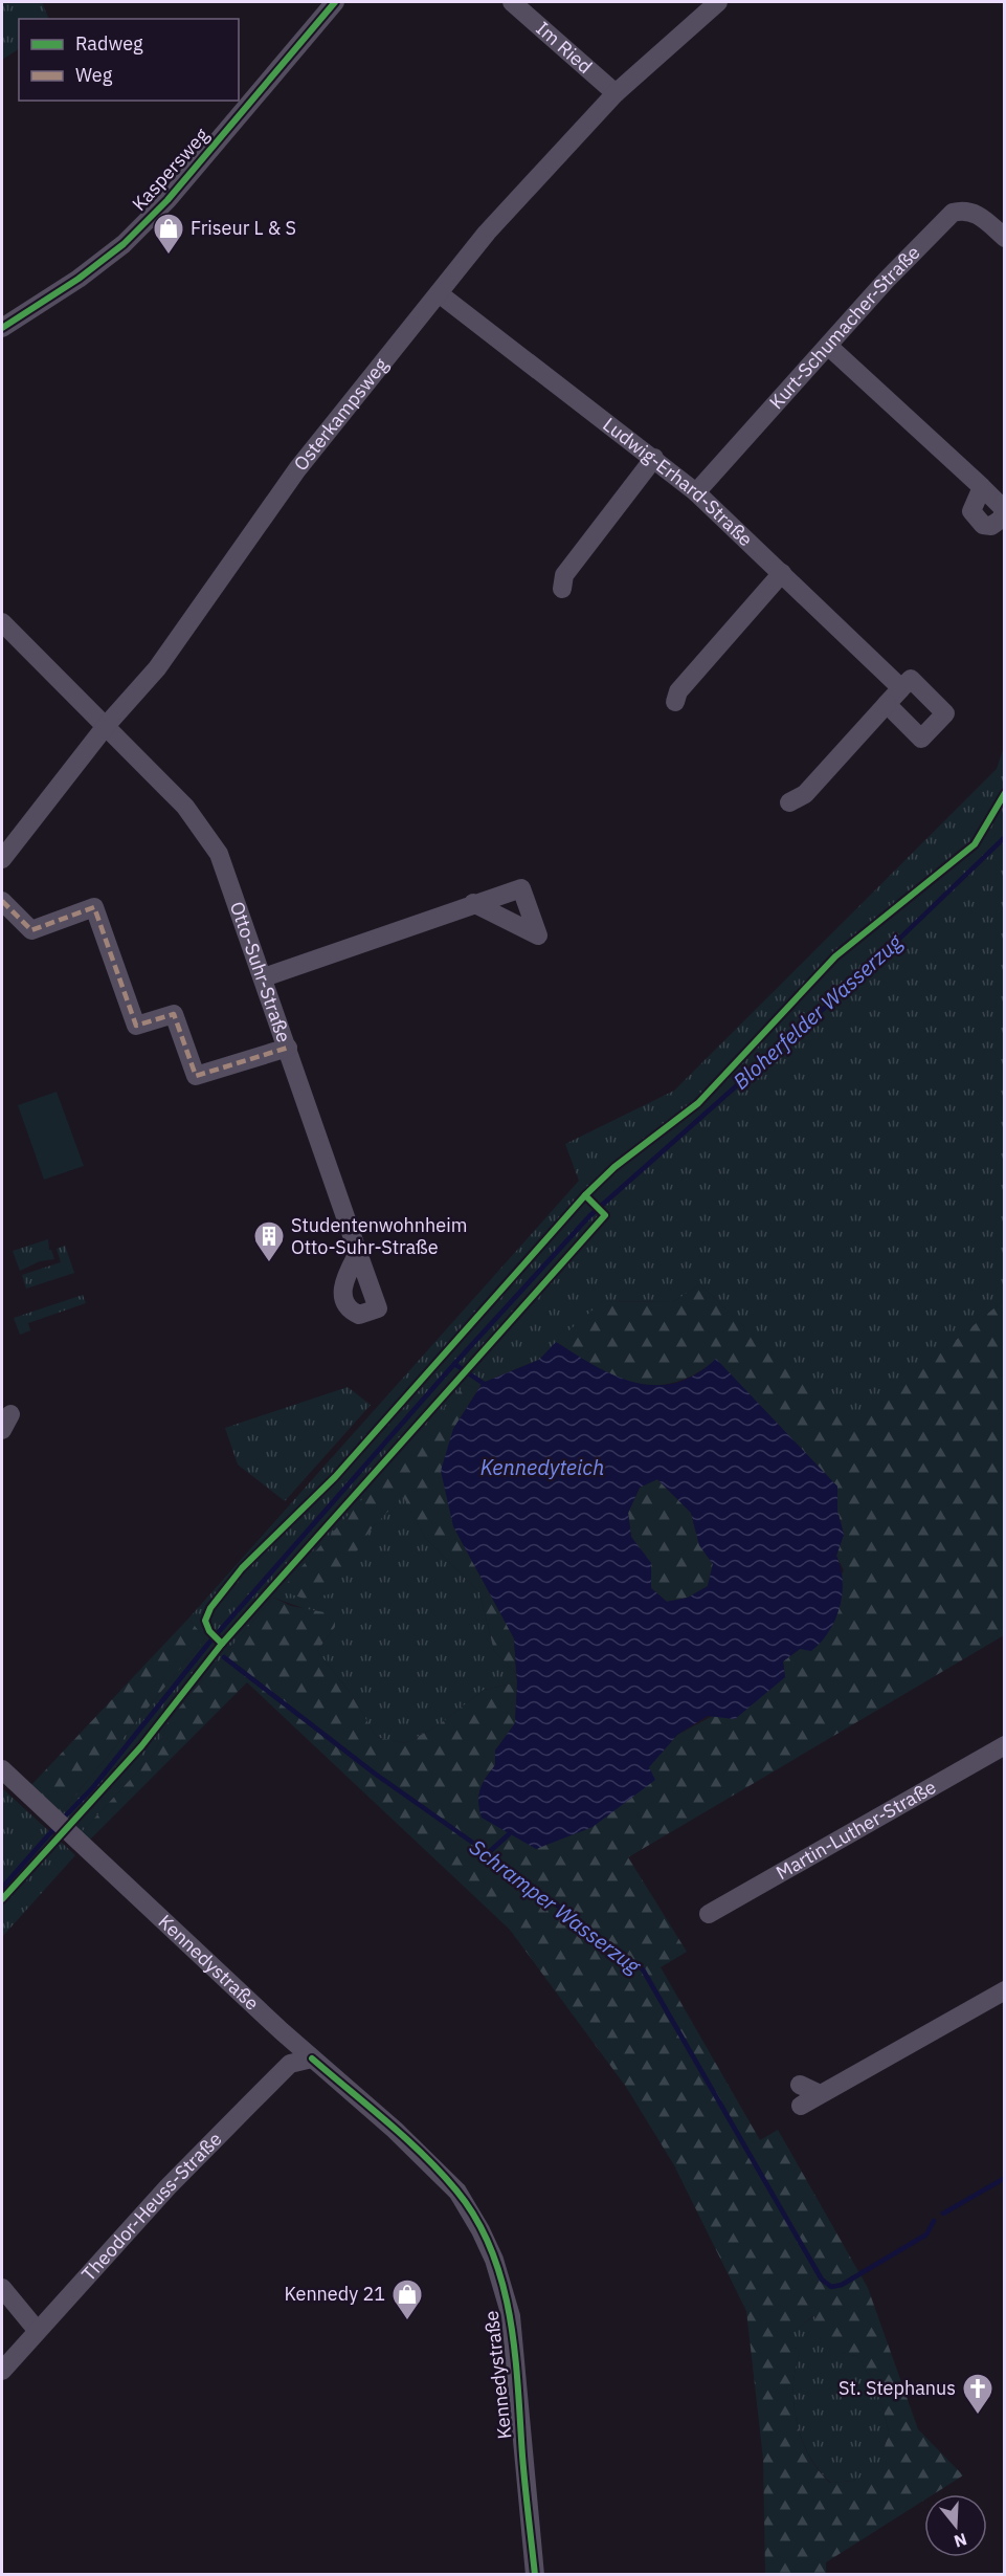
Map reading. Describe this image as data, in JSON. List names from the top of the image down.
{
  "streets": {
    "street": [
      "Im Ried",
      "Kaspersweg",
      "Kurt-Schumacher-Straße",
      "Osterkampsweg",
      "Ludwig-Erhard-Straße",
      "Otto-Suhr-Straße",
      "Martin-Luther-Straße",
      "Kennedystraße",
      "Theodor-Heuss-Straße"
    ]
  },
  "crossings": [
    ["Im Ried", "Osterkampsweg"],
    ["Kurt-Schumacher-Straße", "Ludwig-Erhard-Straße"],
    ["Osterkampsweg", "Ludwig-Erhard-Straße"],
    ["Osterkampsweg", "Otto-Suhr-Straße"],
    ["Kennedystraße", "Theodor-Heuss-Straße"]
  ],
  "water": ["Bloherfelder Wasserzug", "Kennedyteich", "Schramper Wasserzug"],
  "places": {
    "shop": ["Friseur L & S", "Kennedy 21"],
    "building": ["Studentenwohnheim Otto-Suhr-Straße"],
    "church": ["St. Stephanus"]
  },
  "legend": ["Radweg", "Weg"],
  "north": "bottom"
}
